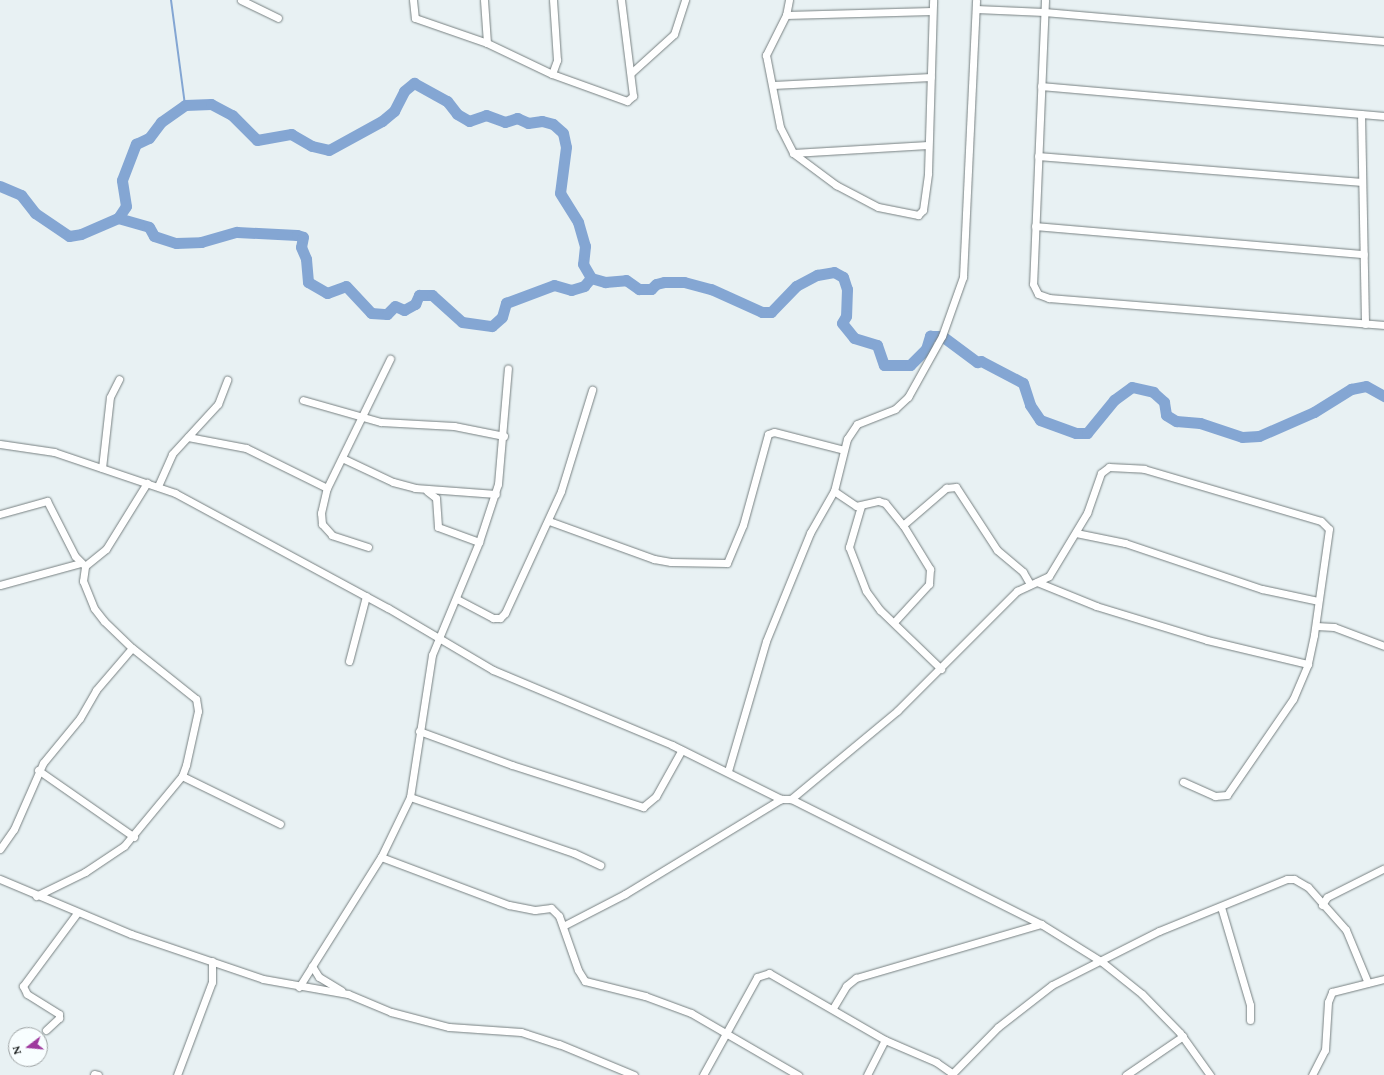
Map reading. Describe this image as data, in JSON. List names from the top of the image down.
{
  "north": "left"
}
